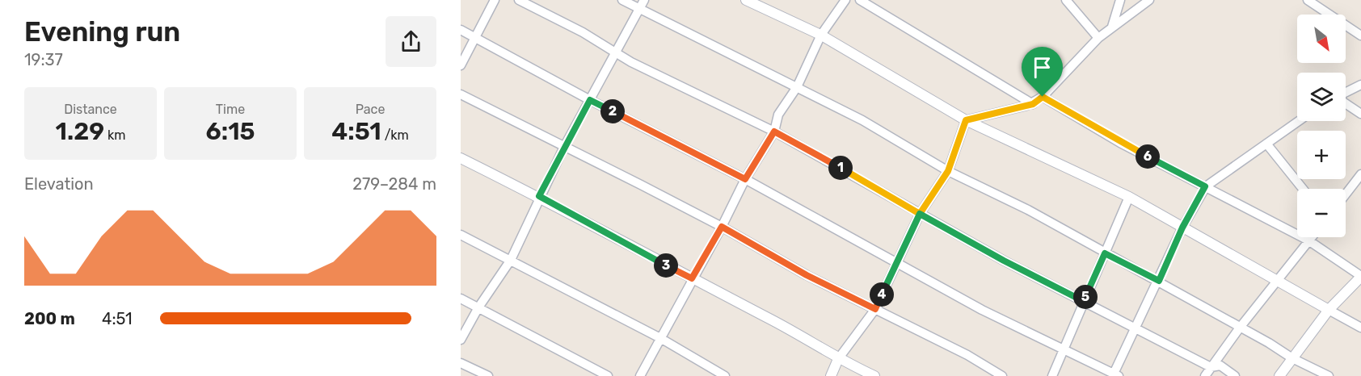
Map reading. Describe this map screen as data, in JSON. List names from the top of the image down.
{
  "north": "bottom right",
  "page": {
    "heading": ["Evening run", "19:37"],
    "map_buttons": ["+", "−"],
    "stats": [
      ["Distance", "1.29 km"],
      ["Time", "6:15"],
      ["Pace", "4:51 /km"]
    ],
    "pins": [
      "2",
      "6",
      "1",
      "3",
      "4",
      "5"
    ],
    "chart": ["Elevation", "279–284 m"],
    "list": [
      {
        "name": "200 m",
        "note": "4:51"
      }
    ]
  }
}
